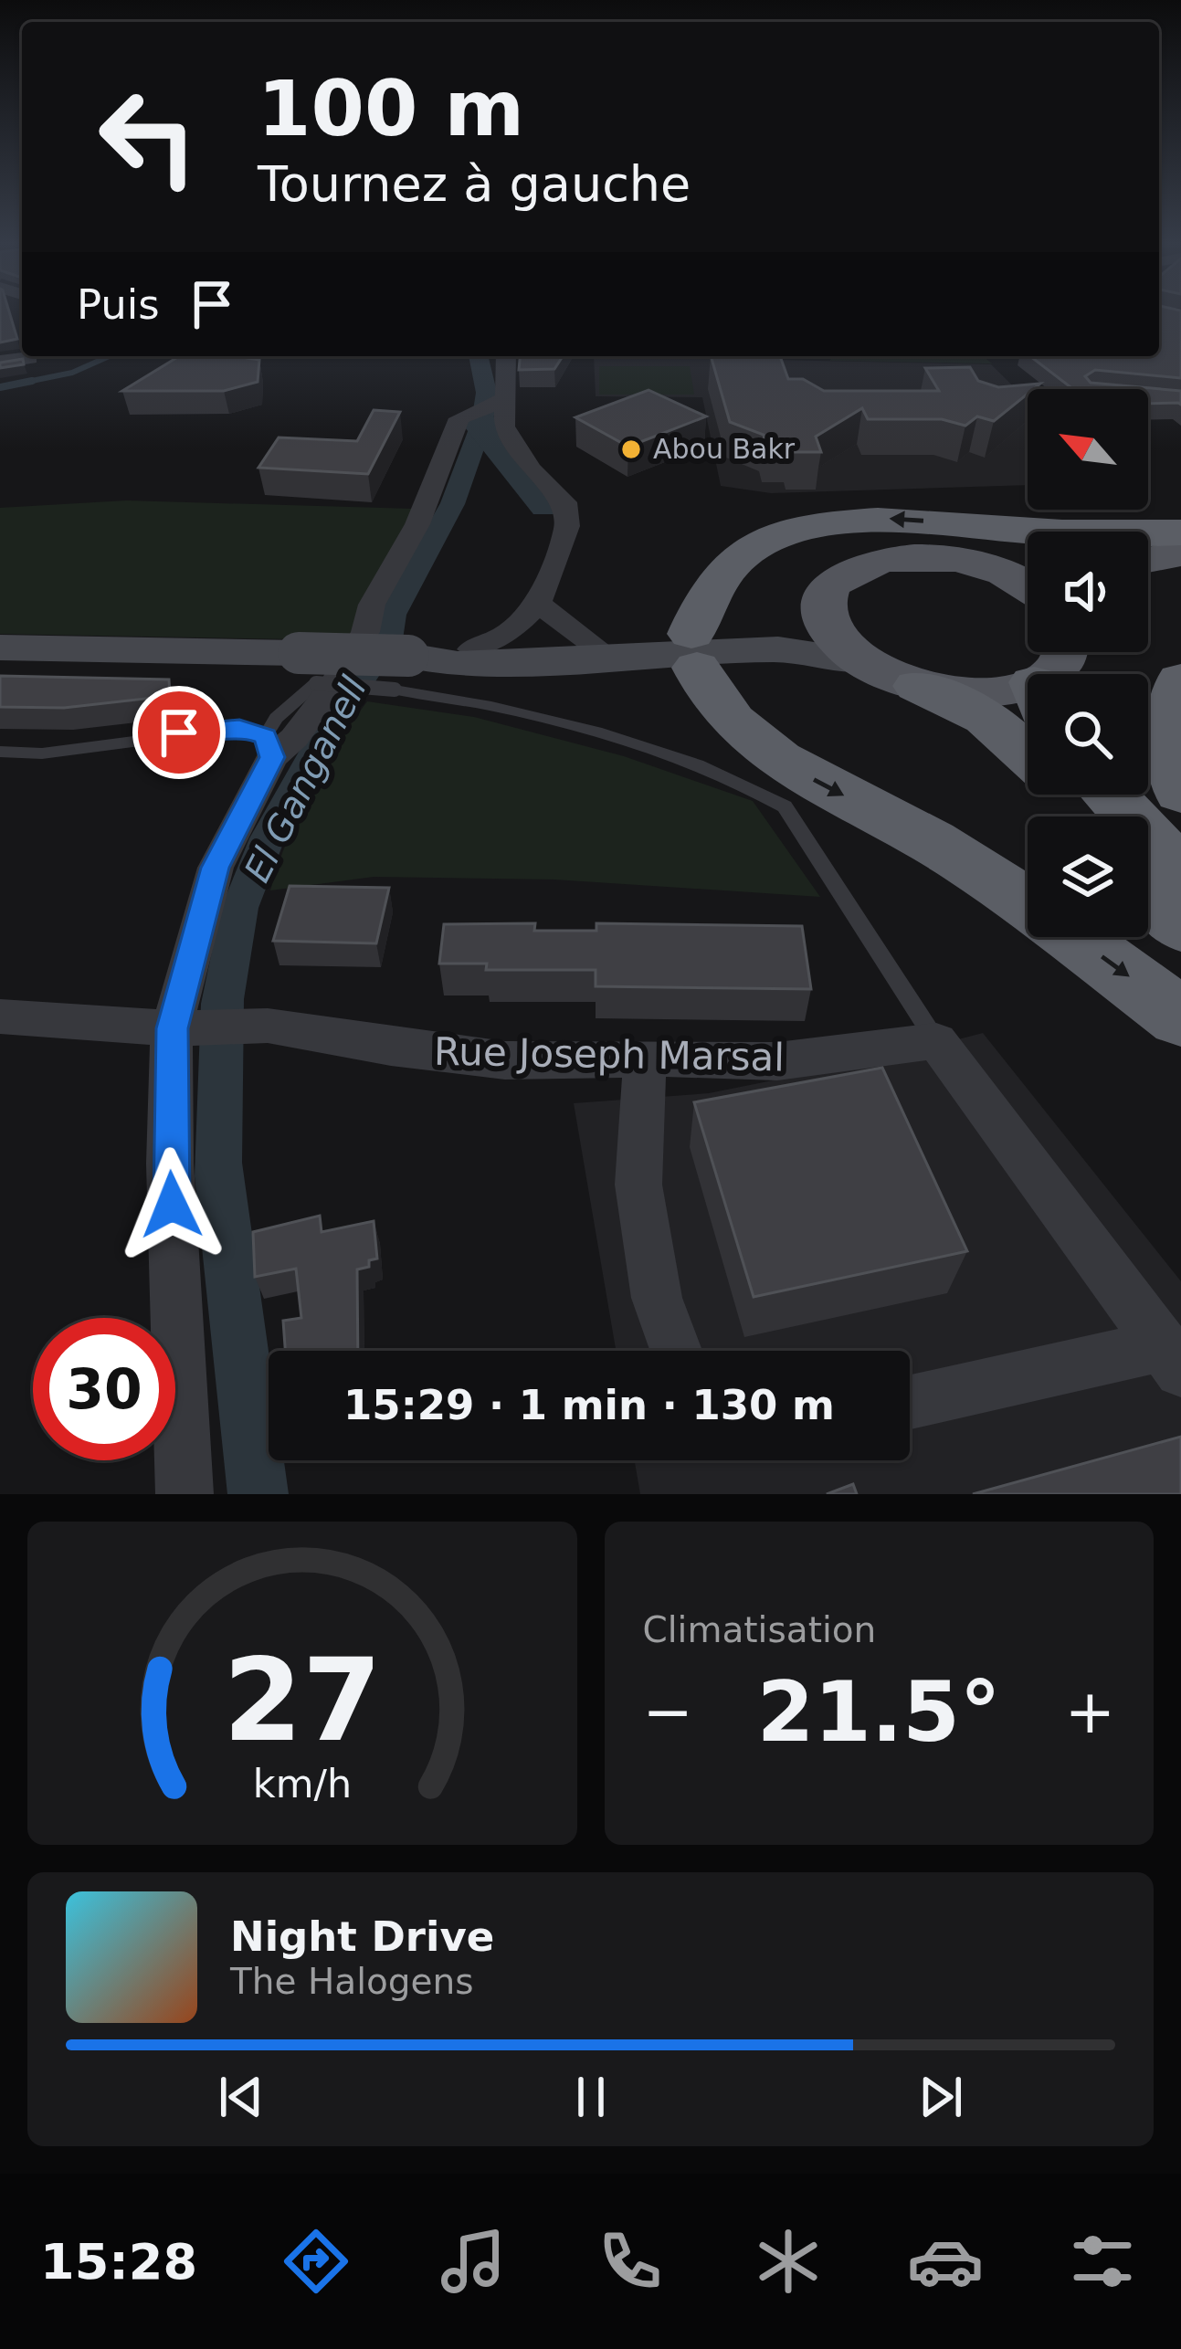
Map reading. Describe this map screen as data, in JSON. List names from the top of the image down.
{
  "streets": {
    "street": ["Rue Joseph Marsal"]
  },
  "water": ["El Ganganell"],
  "places": ["Abou Bakr"],
  "north": "top left",
  "page": {
    "turn": ["100 m", "Tournez à gauche"],
    "then": "Puis",
    "limit": "30",
    "trip": "15:29 · 1 min · 130 m",
    "tile": "Climatisation",
    "heat": ["−", "21.5°", "+"],
    "song": ["Night Drive", "The Halogens"],
    "tabs": "15:28",
    "gauge": ["27", "km/h"]
  }
}
